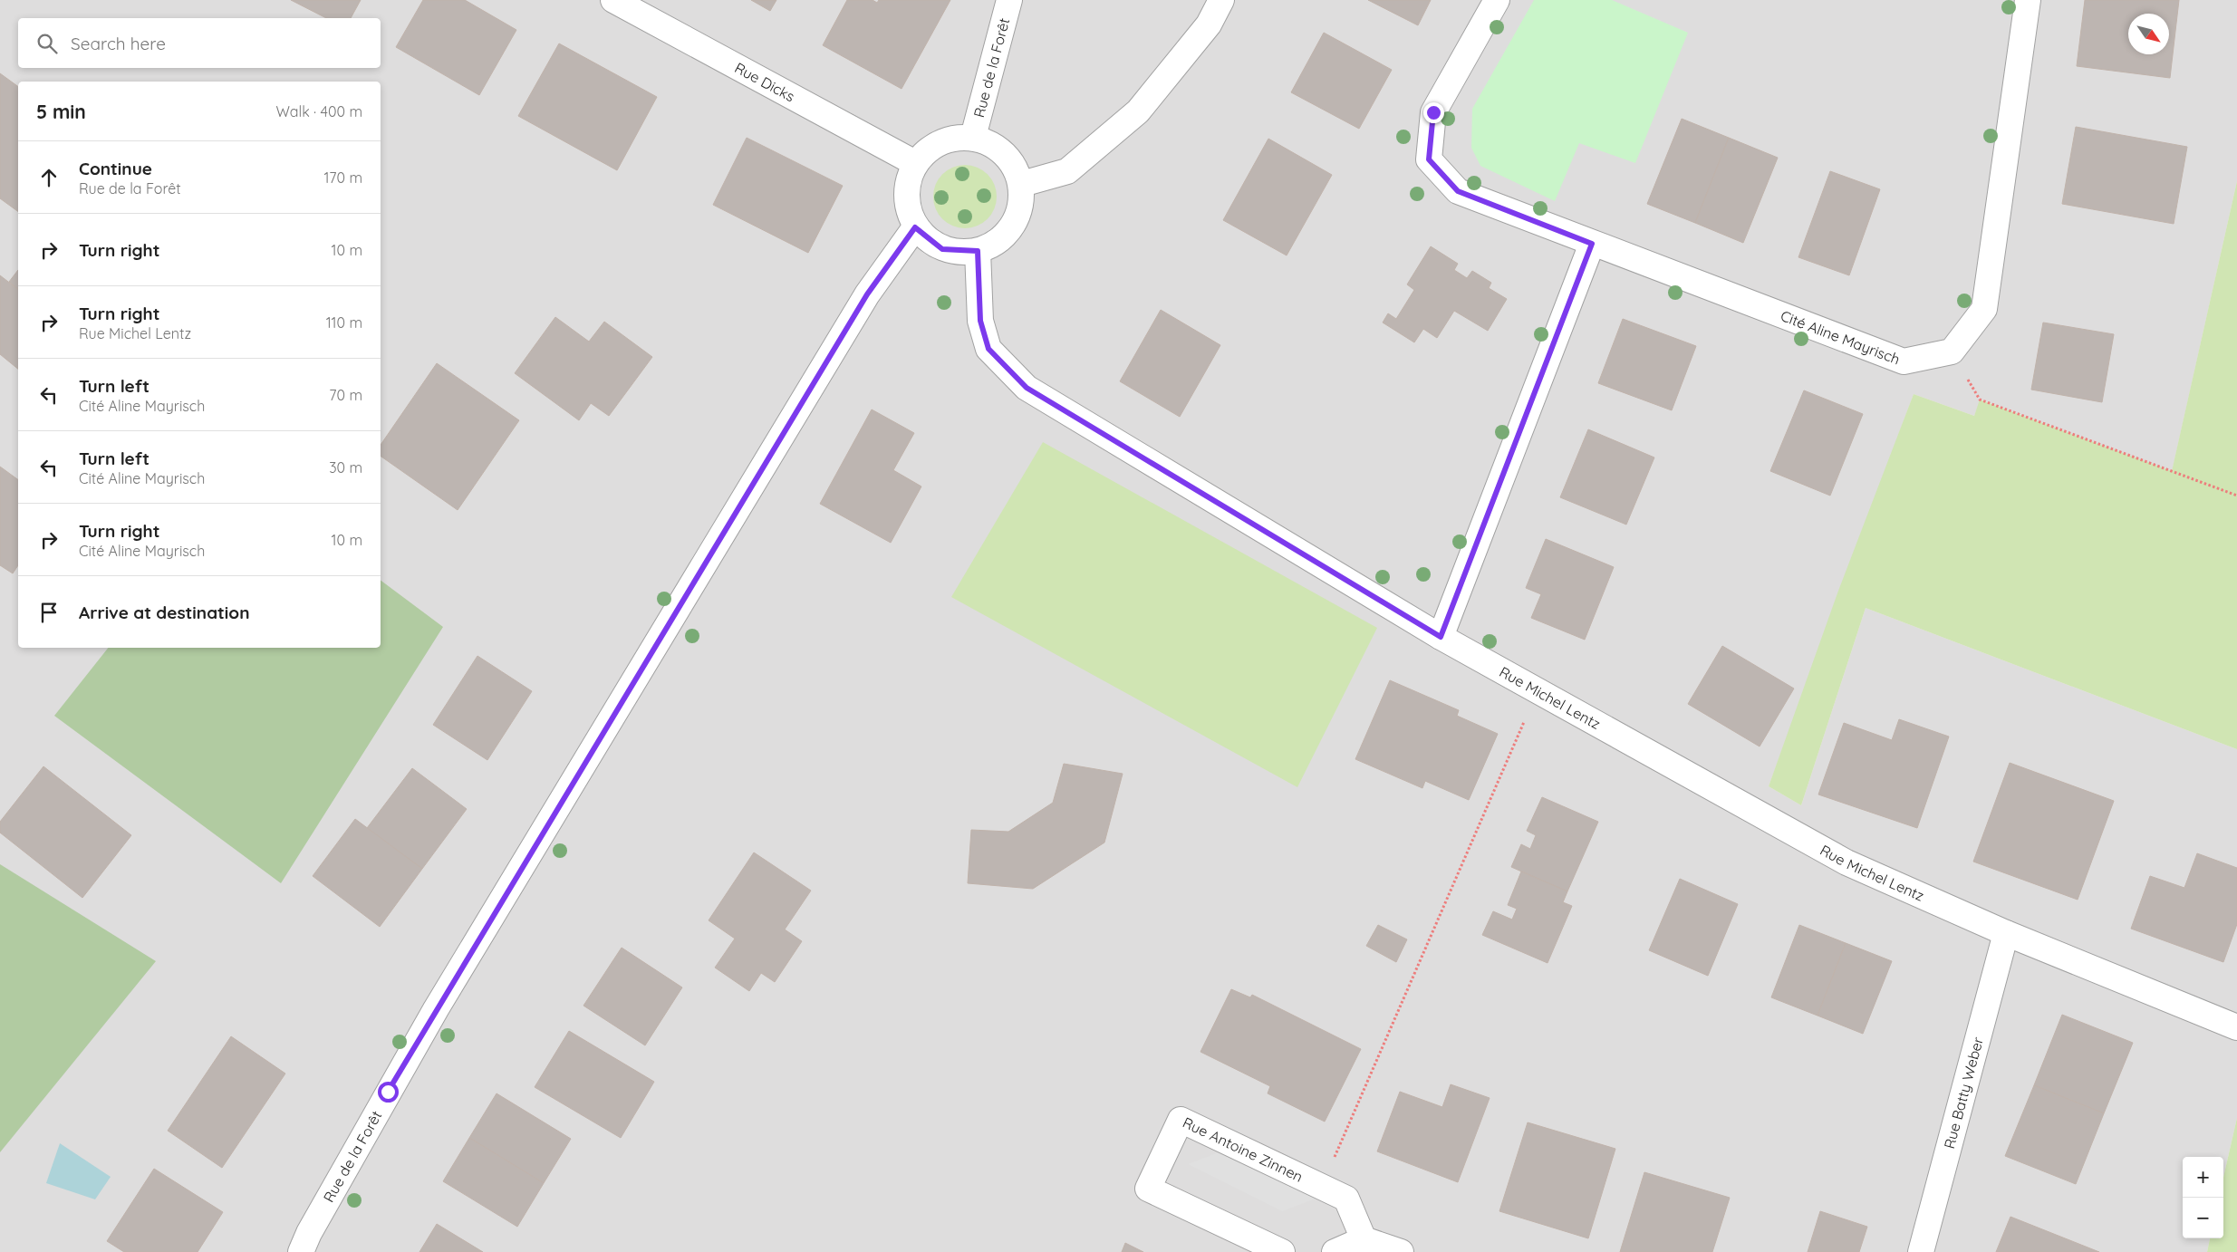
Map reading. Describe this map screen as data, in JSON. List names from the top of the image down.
{
  "streets": {
    "street": [
      "Rue de la Forêt",
      "Rue Dicks",
      "Cité Aline Mayrisch",
      "Rue Michel Lentz",
      "Rue Batty Weber",
      "Rue Antoine Zinnen"
    ]
  },
  "crossings": [
    ["Rue de la Forêt", "Rue Dicks"],
    ["Rue de la Forêt", "Rue Michel Lentz"],
    ["Rue Dicks", "Rue Michel Lentz"],
    ["Rue Michel Lentz", "Rue Batty Weber"]
  ],
  "north": "bottom right",
  "page": {
    "search": "Search here",
    "heading": ["5 min", "Walk · 400 m"],
    "list": [
      ["Continue", "Rue de la Forêt", "170 m"],
      ["Turn right", "10 m"],
      ["Turn right", "Rue Michel Lentz", "110 m"],
      ["Turn left", "Cité Aline Mayrisch", "70 m"],
      ["Turn left", "Cité Aline Mayrisch", "30 m"],
      ["Turn right", "Cité Aline Mayrisch", "10 m"],
      "Arrive at destination"
    ],
    "map_buttons": ["+", "−"]
  }
}
